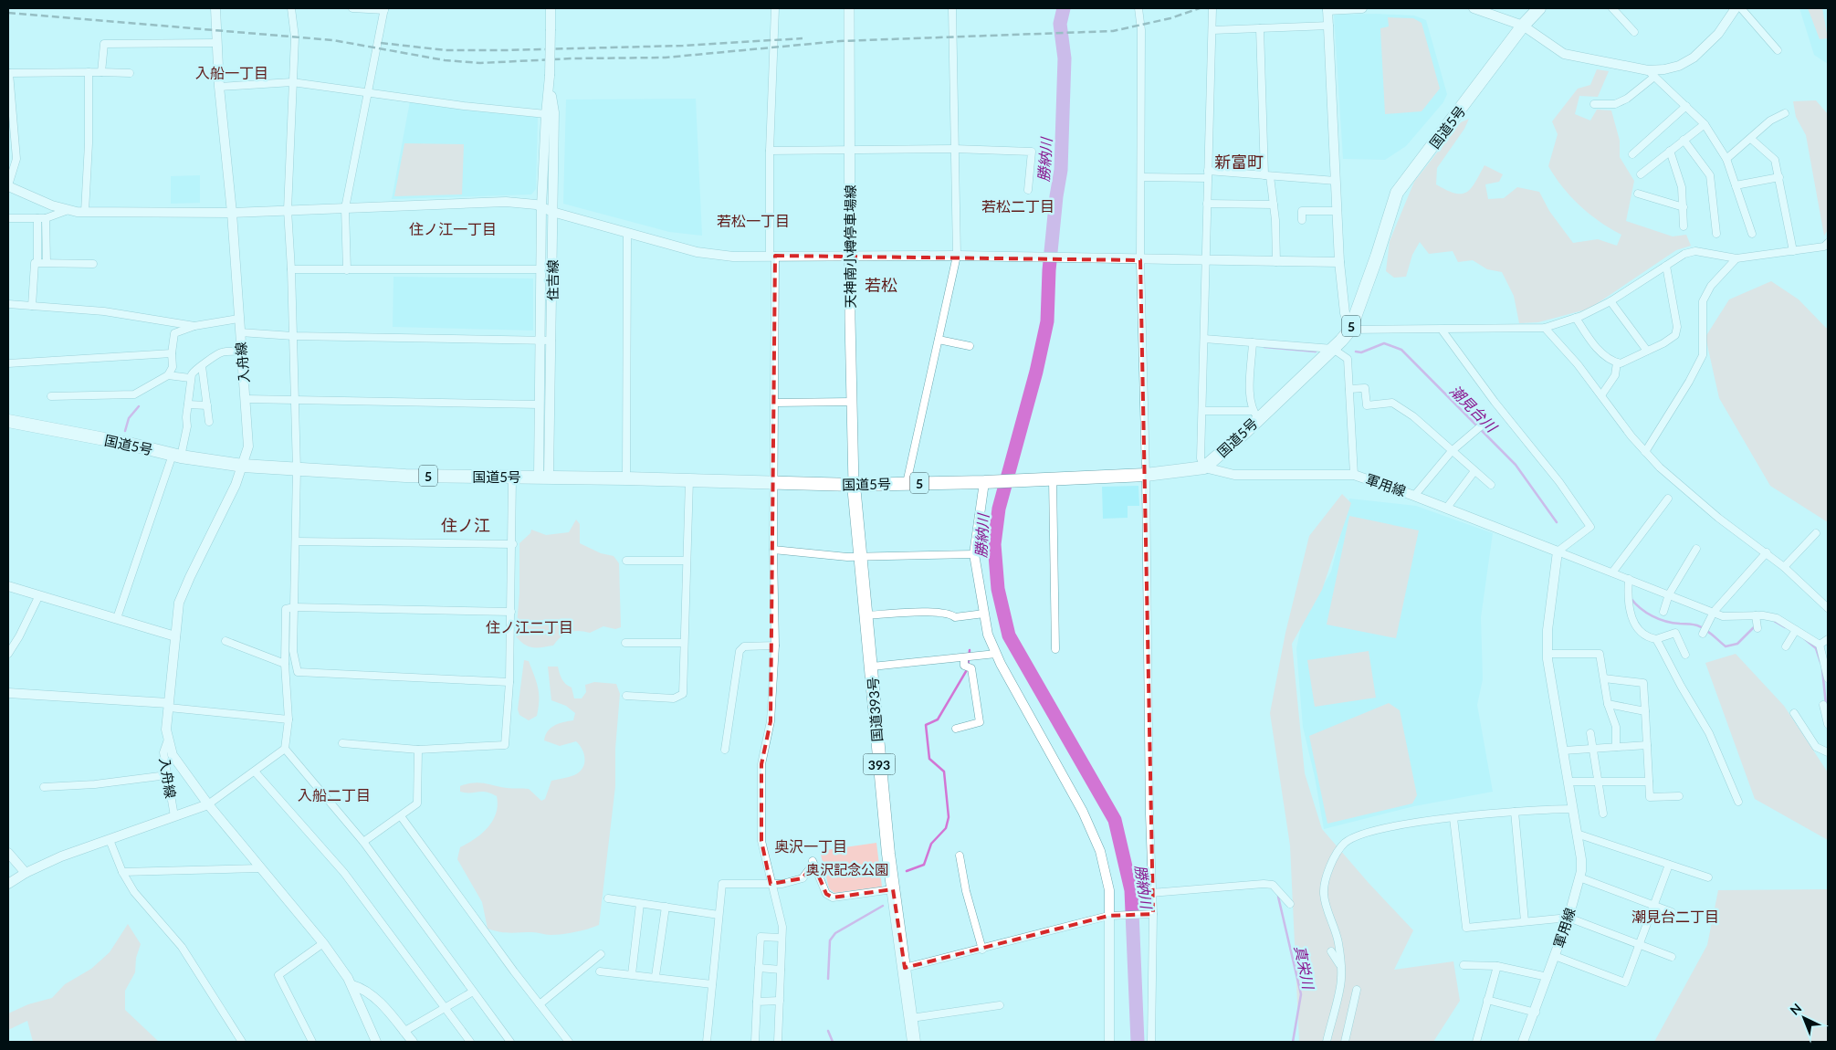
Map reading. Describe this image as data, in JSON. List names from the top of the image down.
{
  "streets": {
    "highway": [
      "国道5号",
      "5",
      "国道393号",
      "393"
    ],
    "main road": ["天神南小樽停車場線"],
    "street": ["住吉線", "入舟線", "軍用線"]
  },
  "crossings": [
    ["国道5号", "天神南小樽停車場線"],
    ["国道5号", "住吉線"],
    ["国道5号", "入舟線"],
    ["国道5号", "軍用線"],
    ["国道5号", "国道393号"],
    ["天神南小樽停車場線", "国道393号"]
  ],
  "districts": [
    "入船一丁目",
    "新富町",
    "若松二丁目",
    "若松一丁目",
    "住ノ江一丁目",
    "若松",
    "住ノ江",
    "住ノ江二丁目",
    "入船二丁目",
    "奥沢一丁目",
    "潮見台二丁目"
  ],
  "water": ["勝納川", "潮見台川", "真栄川"],
  "parks": ["奥沢記念公園"],
  "north": "top left"
}
